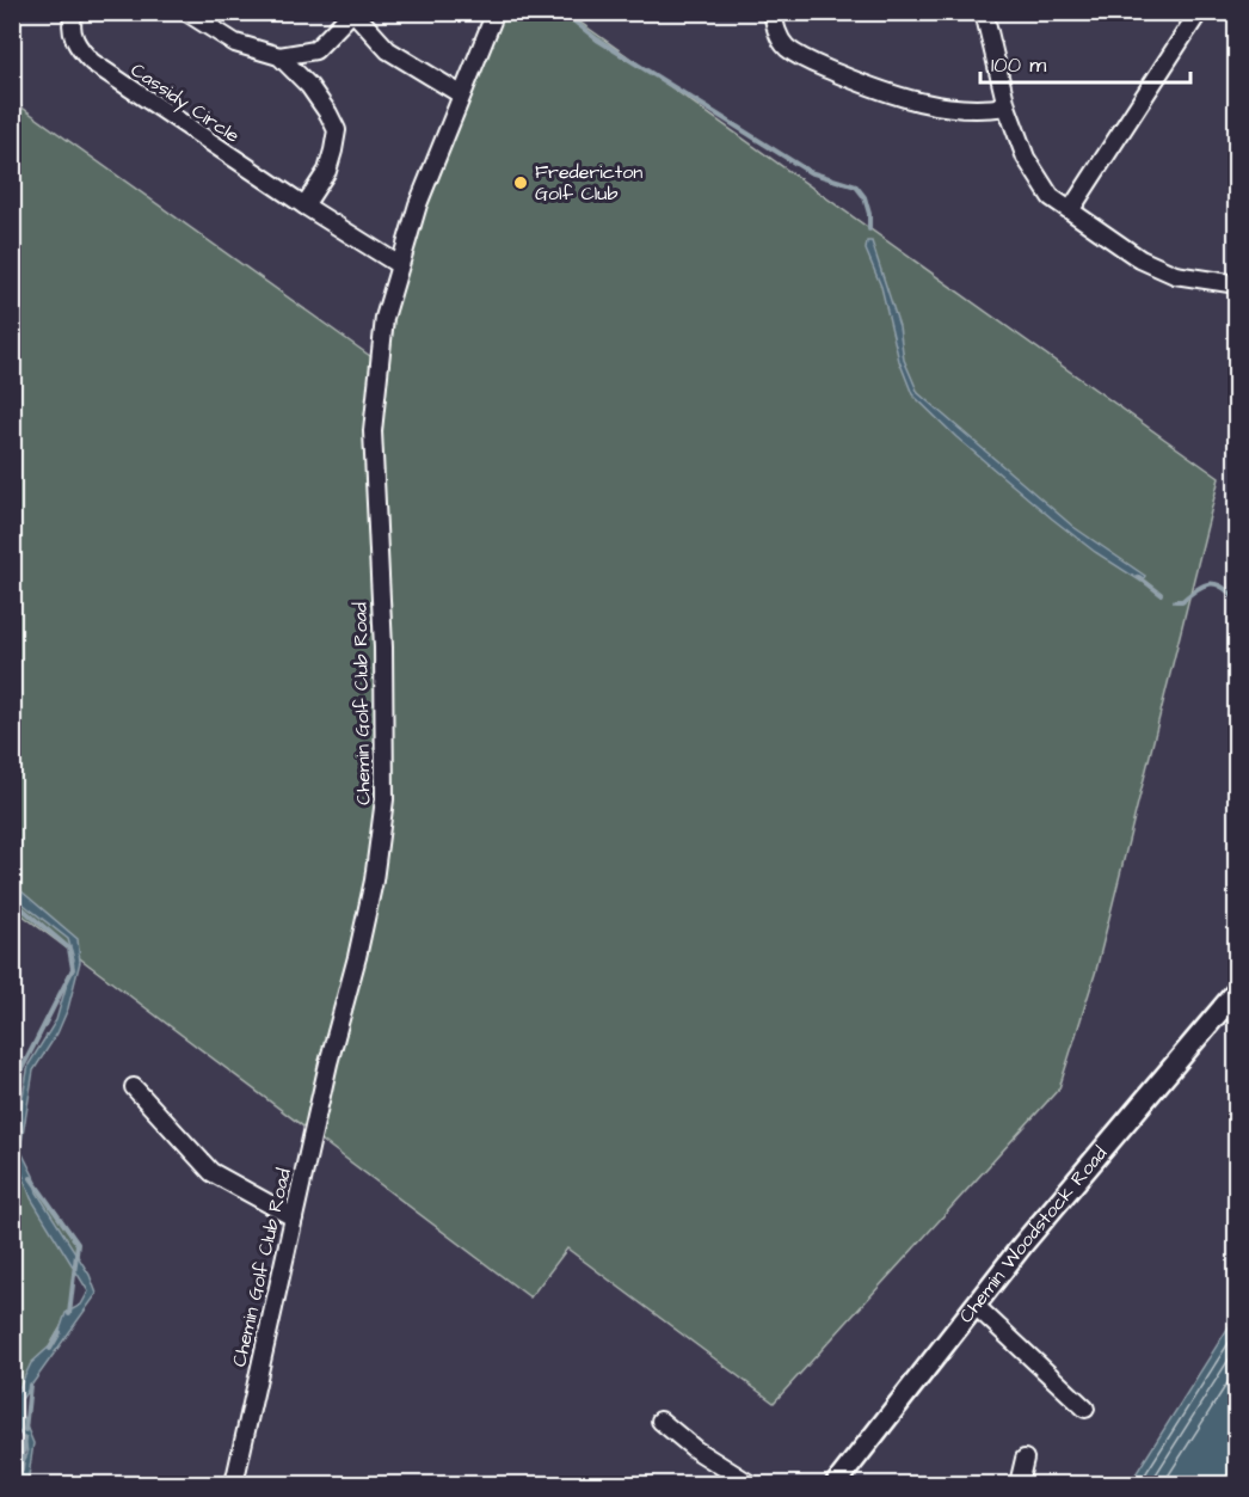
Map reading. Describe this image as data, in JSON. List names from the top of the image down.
{
  "streets": {
    "main road": ["Chemin Woodstock Road"],
    "street": ["Cassidy Circle", "Chemin Golf Club Road"]
  },
  "crossings": [
    ["Cassidy Circle", "Chemin Golf Club Road"]
  ],
  "places": ["Fredericton Golf Club"],
  "scale_bar": "100 m"
}
